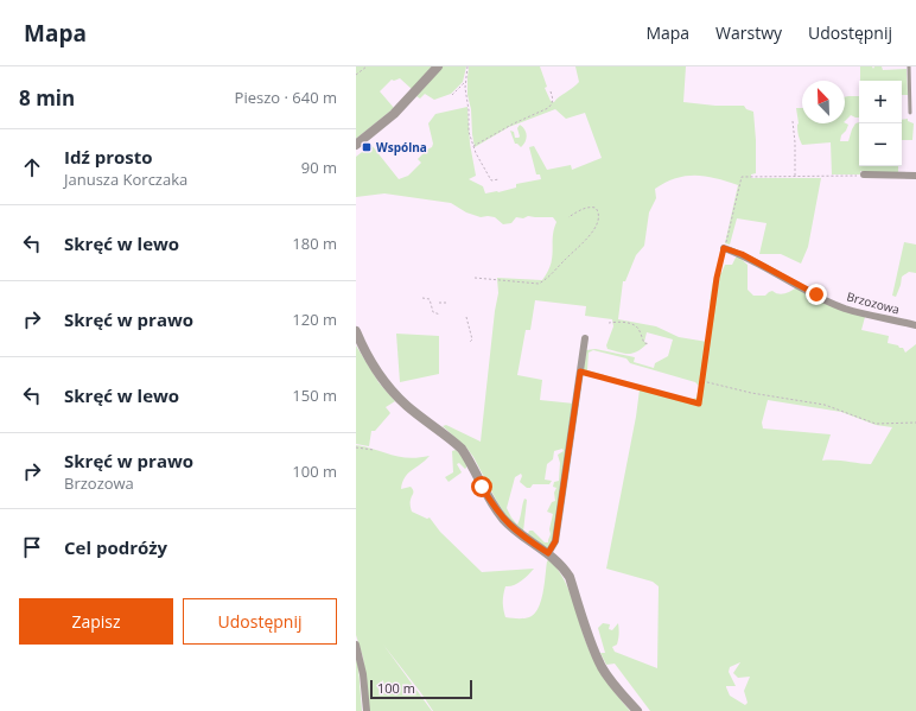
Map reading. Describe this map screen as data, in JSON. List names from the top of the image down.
{
  "streets": {
    "street": ["Brzozowa"]
  },
  "places": {
    "transit": ["Wspólna"]
  },
  "scale_bar": "100 m",
  "north": "top left",
  "page": {
    "header": "Mapa",
    "nav": ["Mapa", "Warstwy", "Udostępnij"],
    "heading": ["8 min", "Pieszo · 640 m"],
    "map_buttons": ["+", "−"],
    "list": [
      ["Idź prosto", "Janusza Korczaka", "90 m"],
      ["Skręć w lewo", "180 m"],
      ["Skręć w prawo", "120 m"],
      ["Skręć w lewo", "150 m"],
      ["Skręć w prawo", "Brzozowa", "100 m"],
      "Cel podróży"
    ],
    "buttons": ["Zapisz", "Udostępnij"],
    "scale": "100 m"
  }
}
